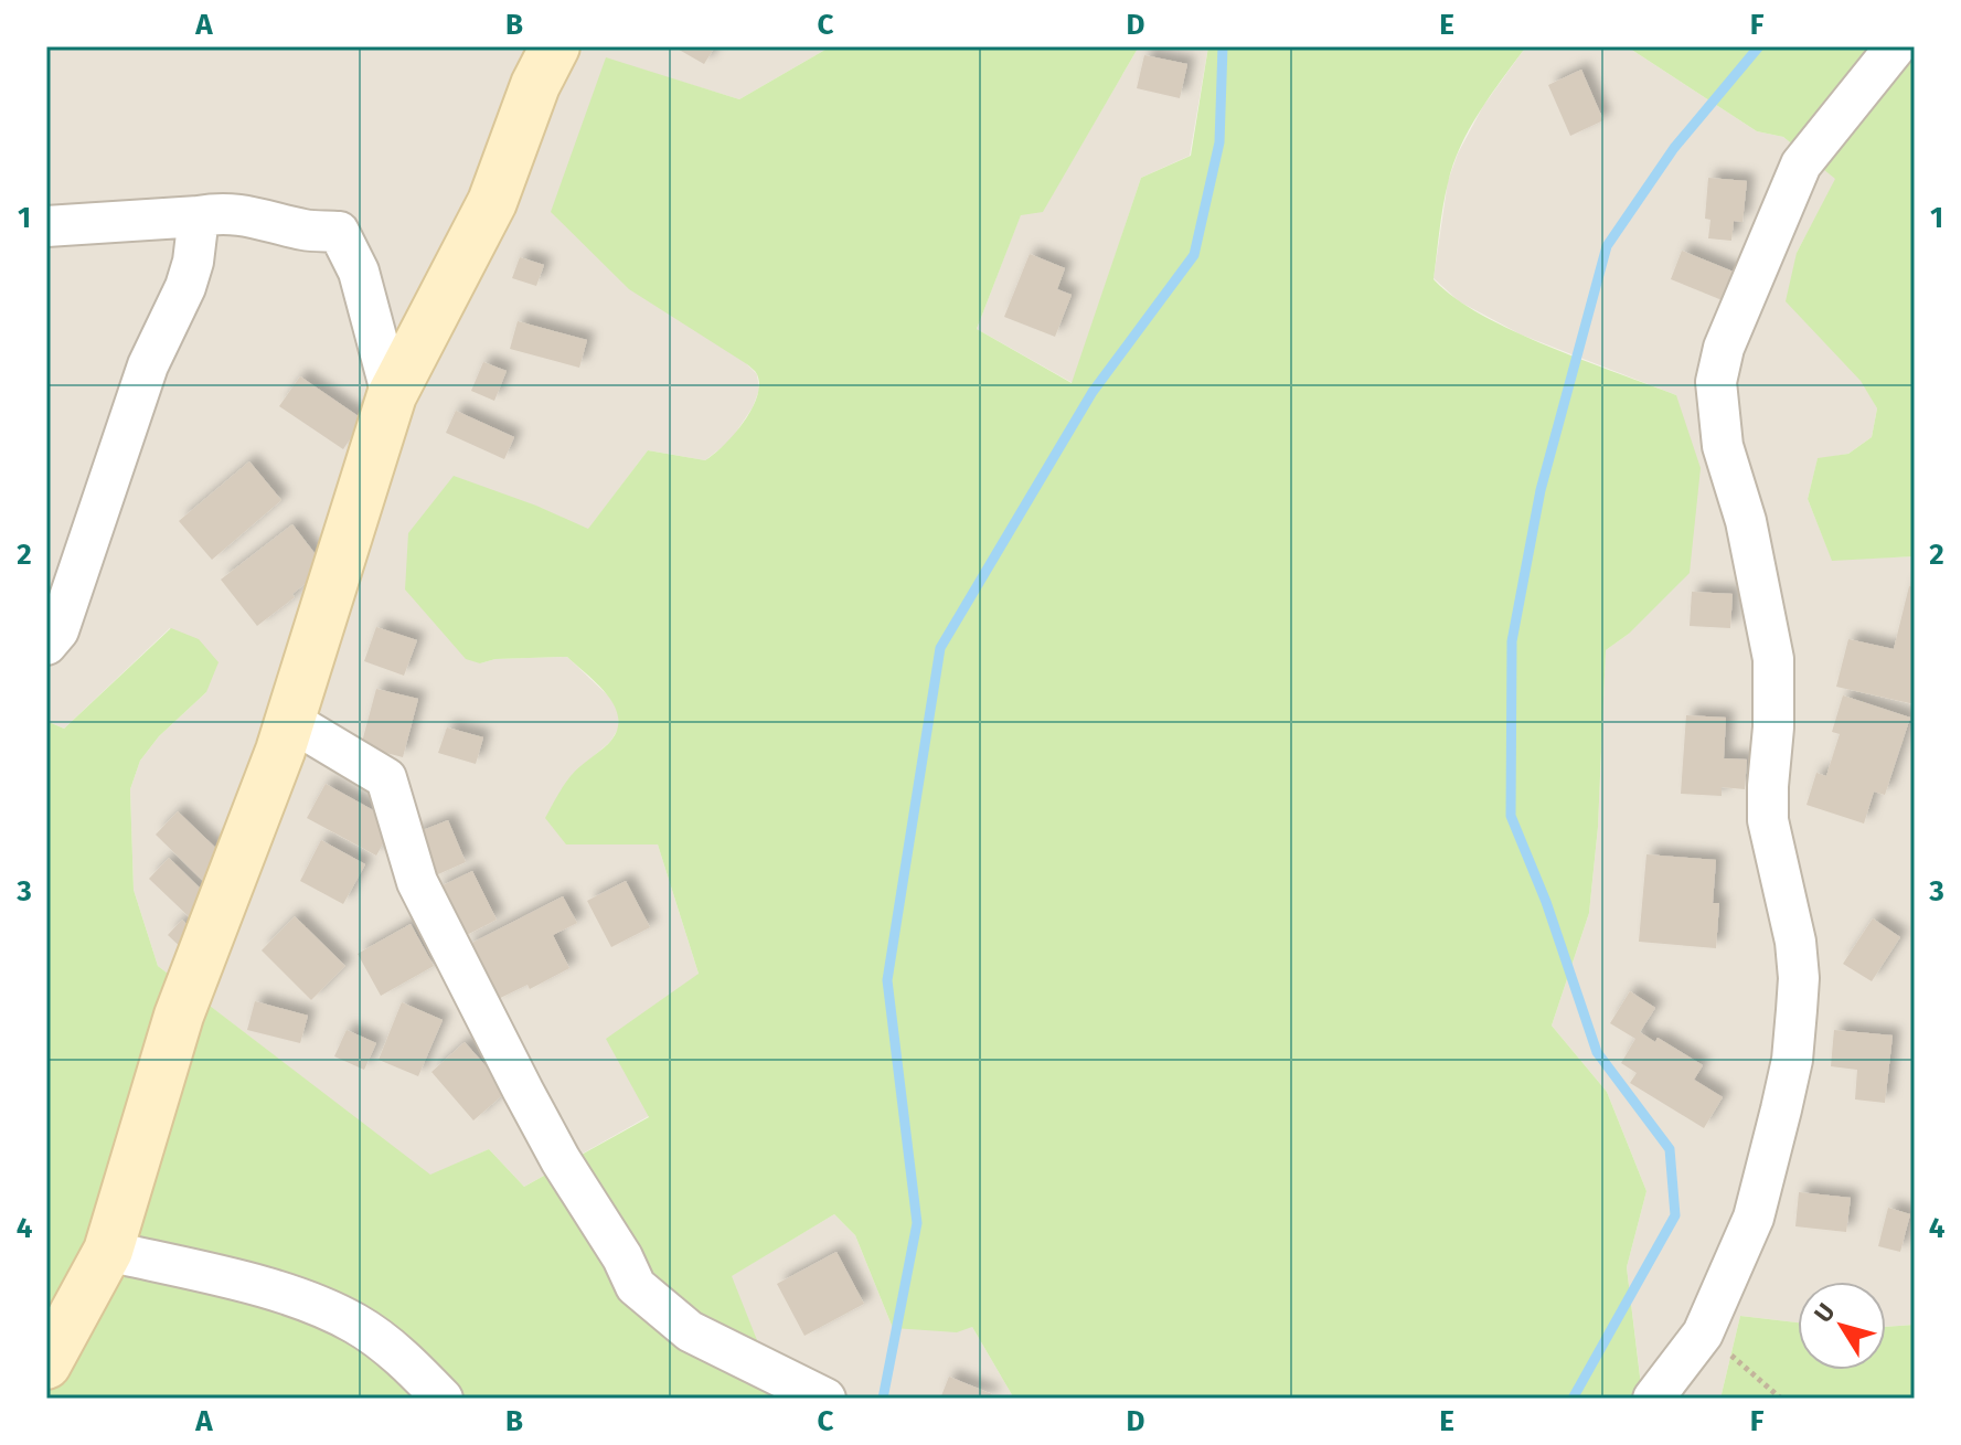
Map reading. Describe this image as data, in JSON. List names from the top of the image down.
{
  "north": "top left",
  "grid": {
    "columns": [
      "A",
      "B",
      "C",
      "D",
      "E",
      "F"
    ],
    "rows": [
      "1",
      "2",
      "3",
      "4"
    ]
  }
}
